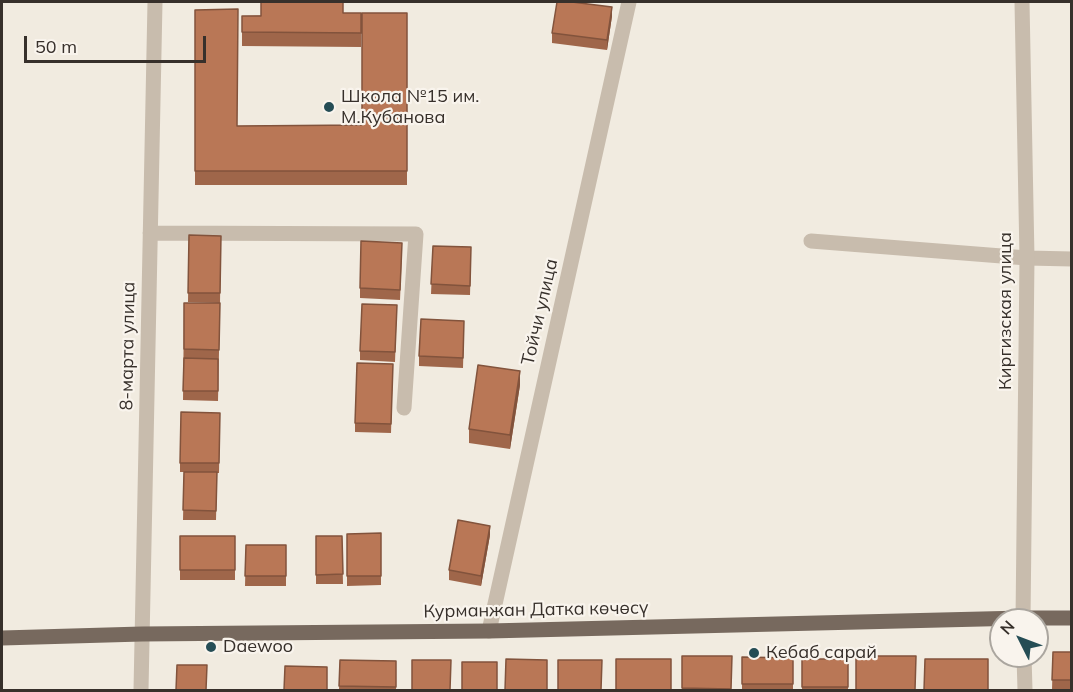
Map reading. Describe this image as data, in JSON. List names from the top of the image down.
{
  "streets": {
    "main road": ["Курманжан Датка көчөсү"],
    "street": ["Киргизская улица", "Тойчи улица", "8-марта улица"]
  },
  "crossings": [
    ["Тойчи улица", "Курманжан Датка көчөсү"],
    ["8-марта улица", "Курманжан Датка көчөсү"]
  ],
  "places": ["Школа №15 им. М.Кубанова", "Daewoo", "Кебаб сарай"],
  "scale_bar": "50 m",
  "north": "top left"
}
